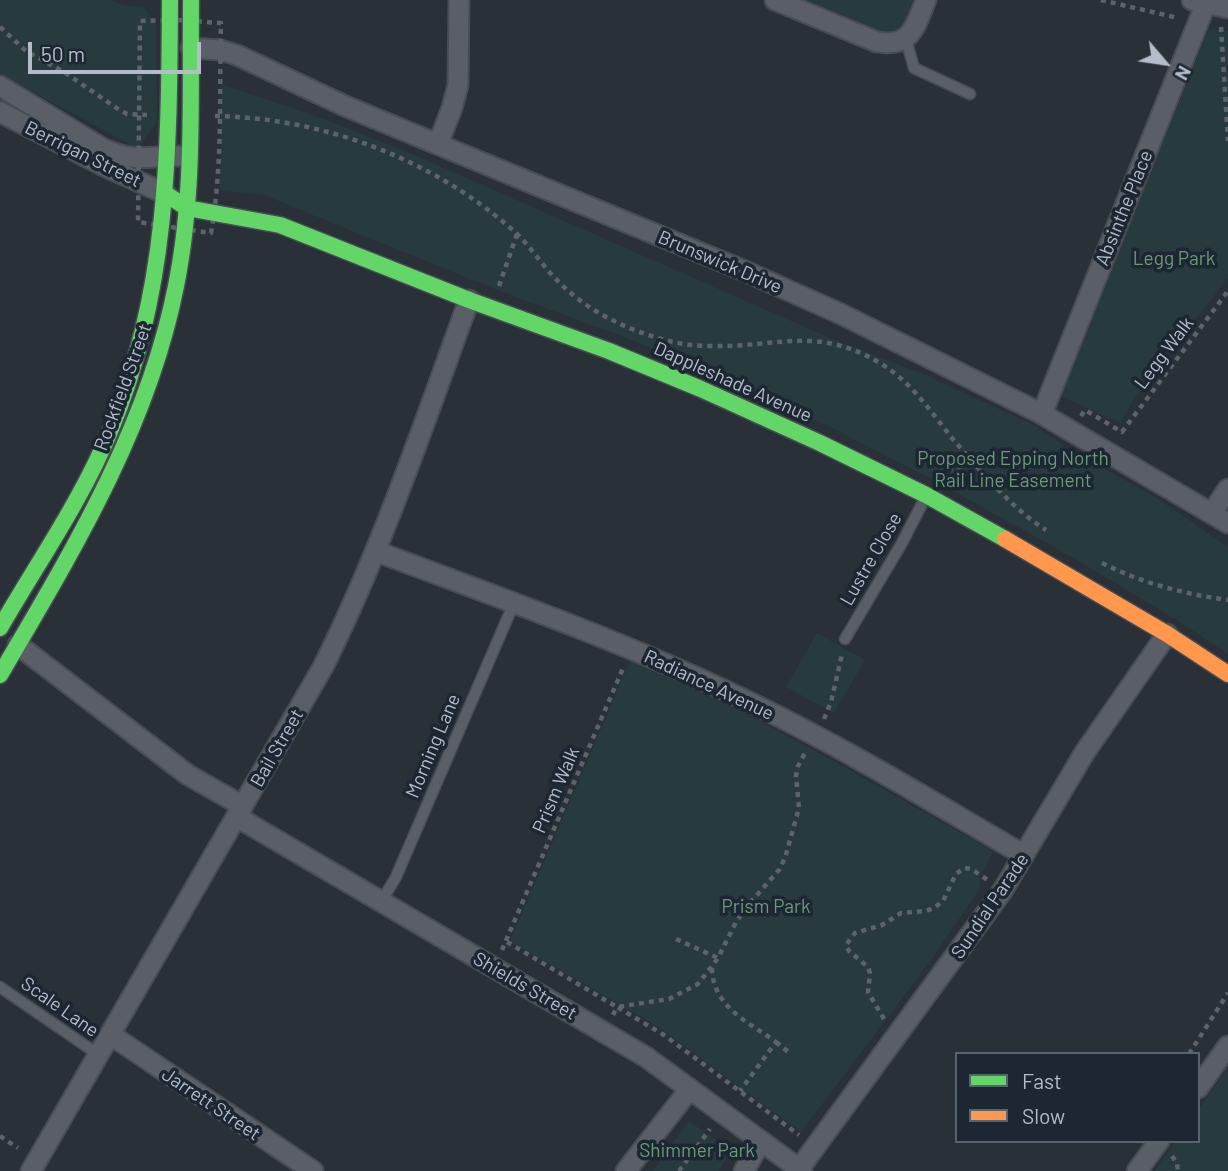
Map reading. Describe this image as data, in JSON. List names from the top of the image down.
{
  "streets": {
    "street": [
      "Berrigan Street",
      "Absinthe Place",
      "Brunswick Drive",
      "Dappleshade Avenue",
      "Rockfield Street",
      "Radiance Avenue",
      "Bail Street",
      "Sundial Parade",
      "Shields Street",
      "Jarrett Street"
    ],
    "lane": ["Lustre Close", "Morning Lane", "Scale Lane"],
    "path": ["Legg Walk", "Prism Walk"]
  },
  "crossings": [
    ["Berrigan Street", "Rockfield Street"],
    ["Absinthe Place", "Brunswick Drive"],
    ["Brunswick Drive", "Rockfield Street"],
    ["Dappleshade Avenue", "Rockfield Street"],
    ["Dappleshade Avenue", "Lustre Close"],
    ["Dappleshade Avenue", "Bail Street"],
    ["Dappleshade Avenue", "Sundial Parade"],
    ["Rockfield Street", "Shields Street"],
    ["Radiance Avenue", "Morning Lane"],
    ["Radiance Avenue", "Bail Street"],
    ["Radiance Avenue", "Prism Walk"],
    ["Radiance Avenue", "Sundial Parade"],
    ["Morning Lane", "Shields Street"],
    ["Bail Street", "Shields Street"],
    ["Bail Street", "Scale Lane"],
    ["Bail Street", "Jarrett Street"],
    ["Sundial Parade", "Shields Street"]
  ],
  "parks": [
    "Legg Park",
    "Proposed Epping North Rail Line Easement",
    "Prism Park",
    "Shimmer Park"
  ],
  "legend": ["Fast", "Slow"],
  "scale_bar": "50 m",
  "north": "bottom right"
}
